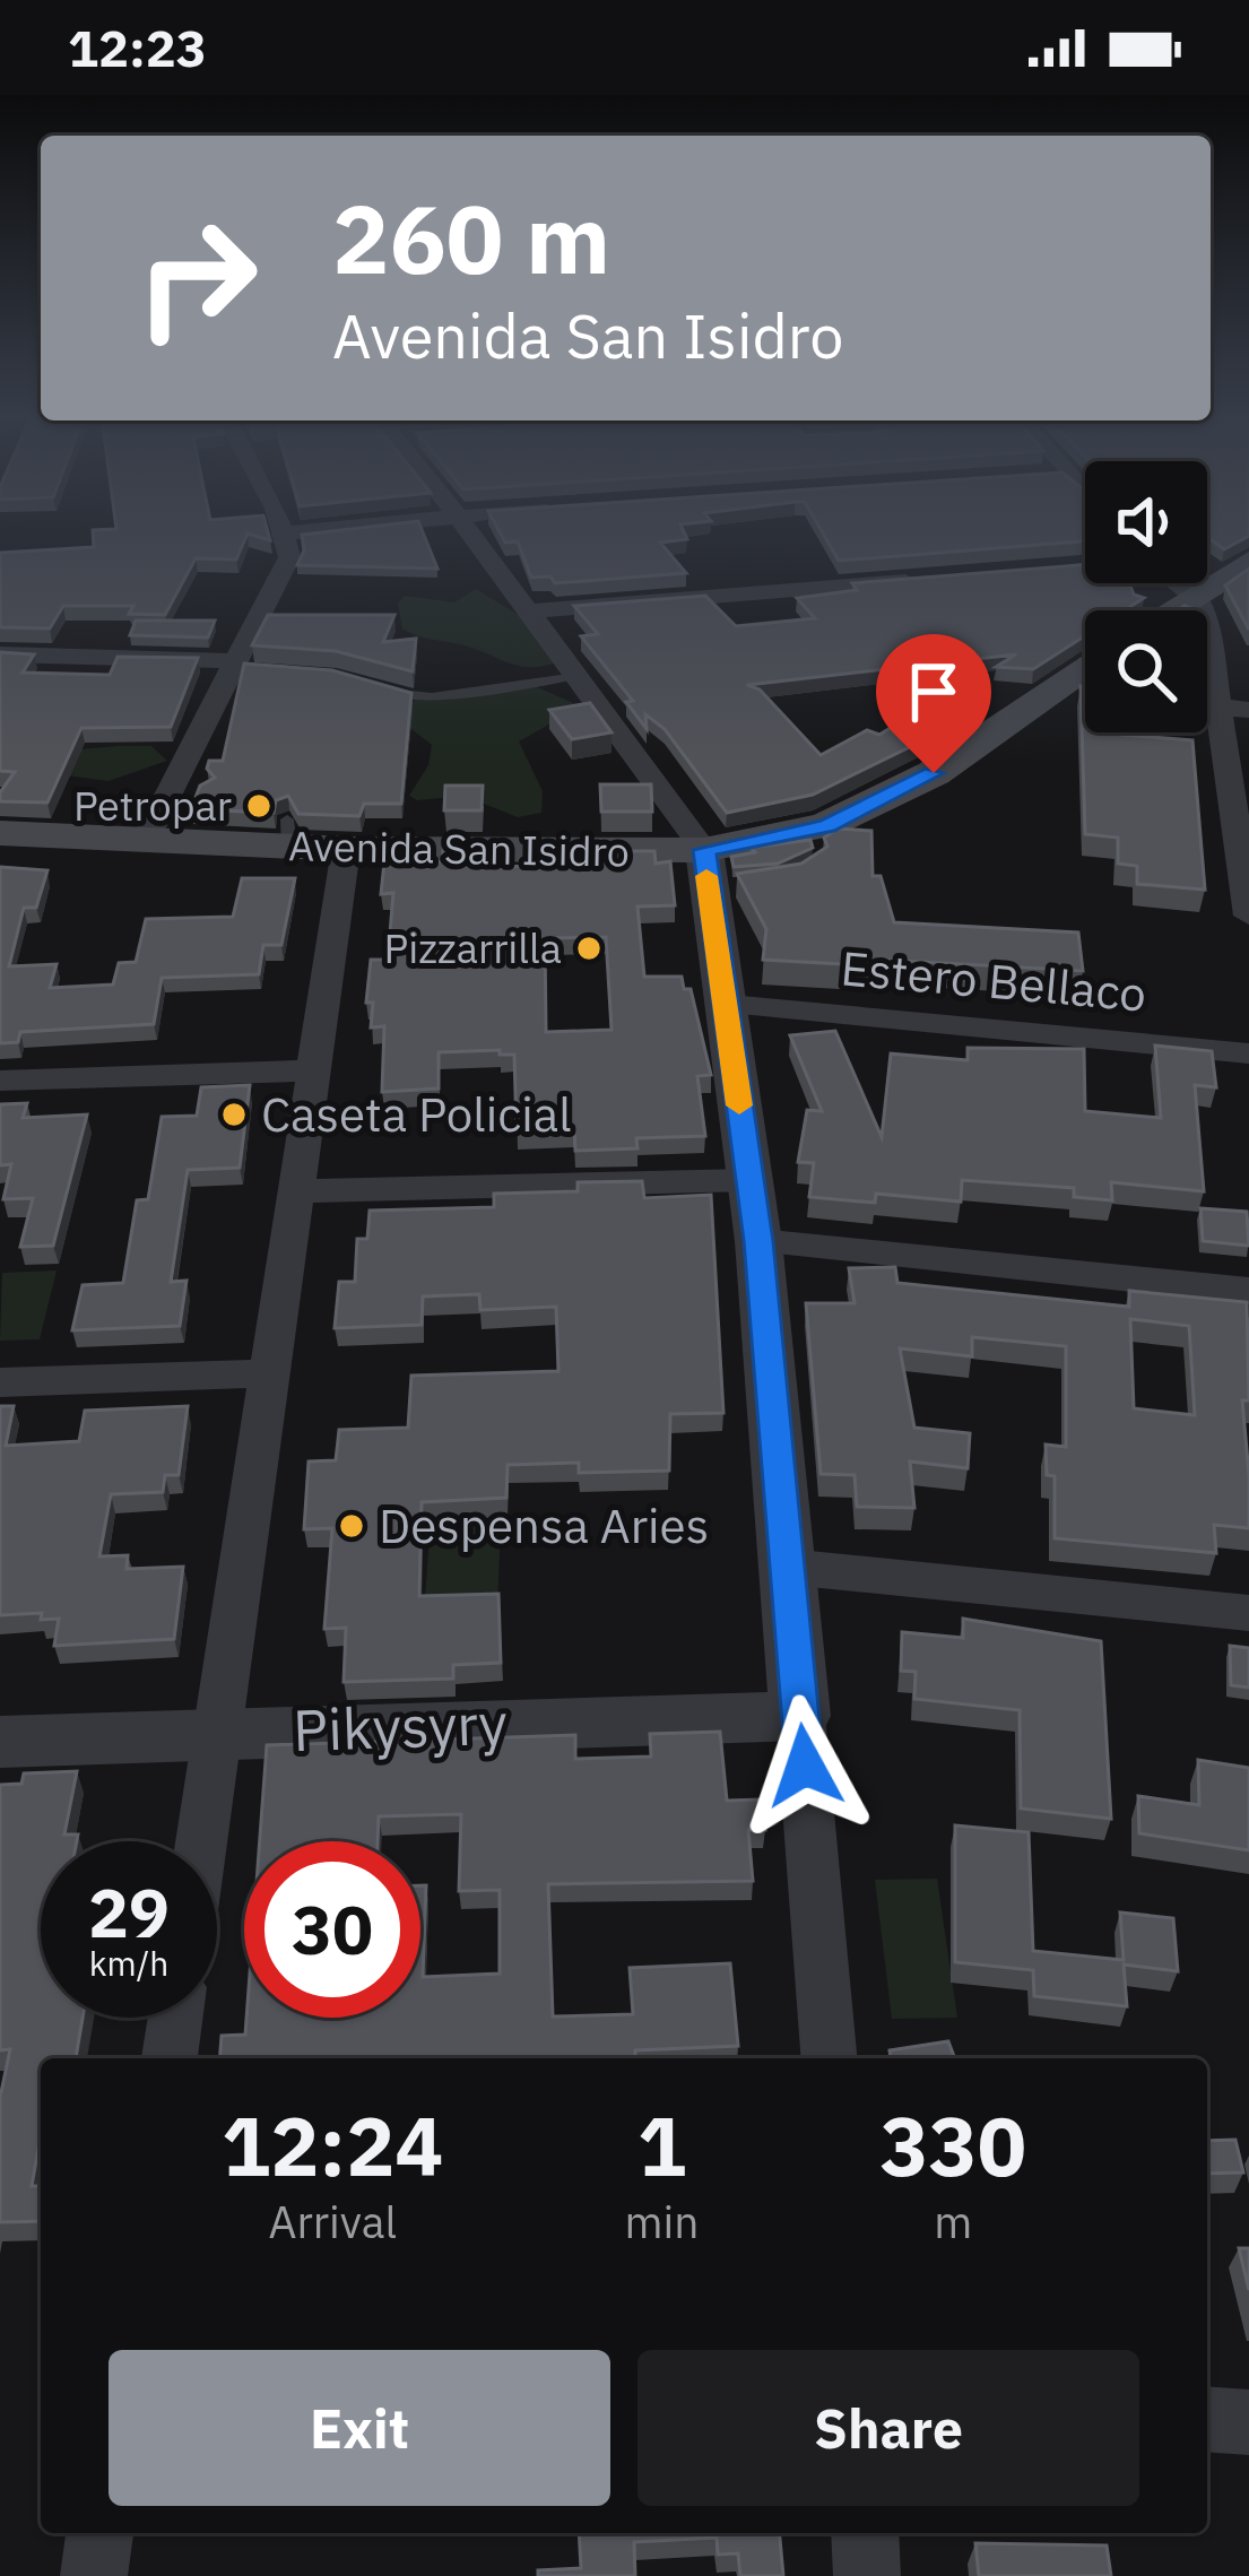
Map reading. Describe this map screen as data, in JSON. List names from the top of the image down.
{
  "streets": {
    "main road": ["Avenida San Isidro"],
    "street": ["Estero Bellaco", "Pikysyry"]
  },
  "places": [
    "Petropar",
    "Pizzarrilla",
    "Caseta Policial",
    "Despensa Aries"
  ],
  "page": {
    "status": "12:23",
    "turn": ["260 m", "Avenida San Isidro"],
    "speed": "29 km/h",
    "limit": "30",
    "eta": [
      "12:24",
      "Arrival",
      "1",
      "min",
      "330",
      "m"
    ],
    "buttons": ["Exit", "Share"]
  }
}
